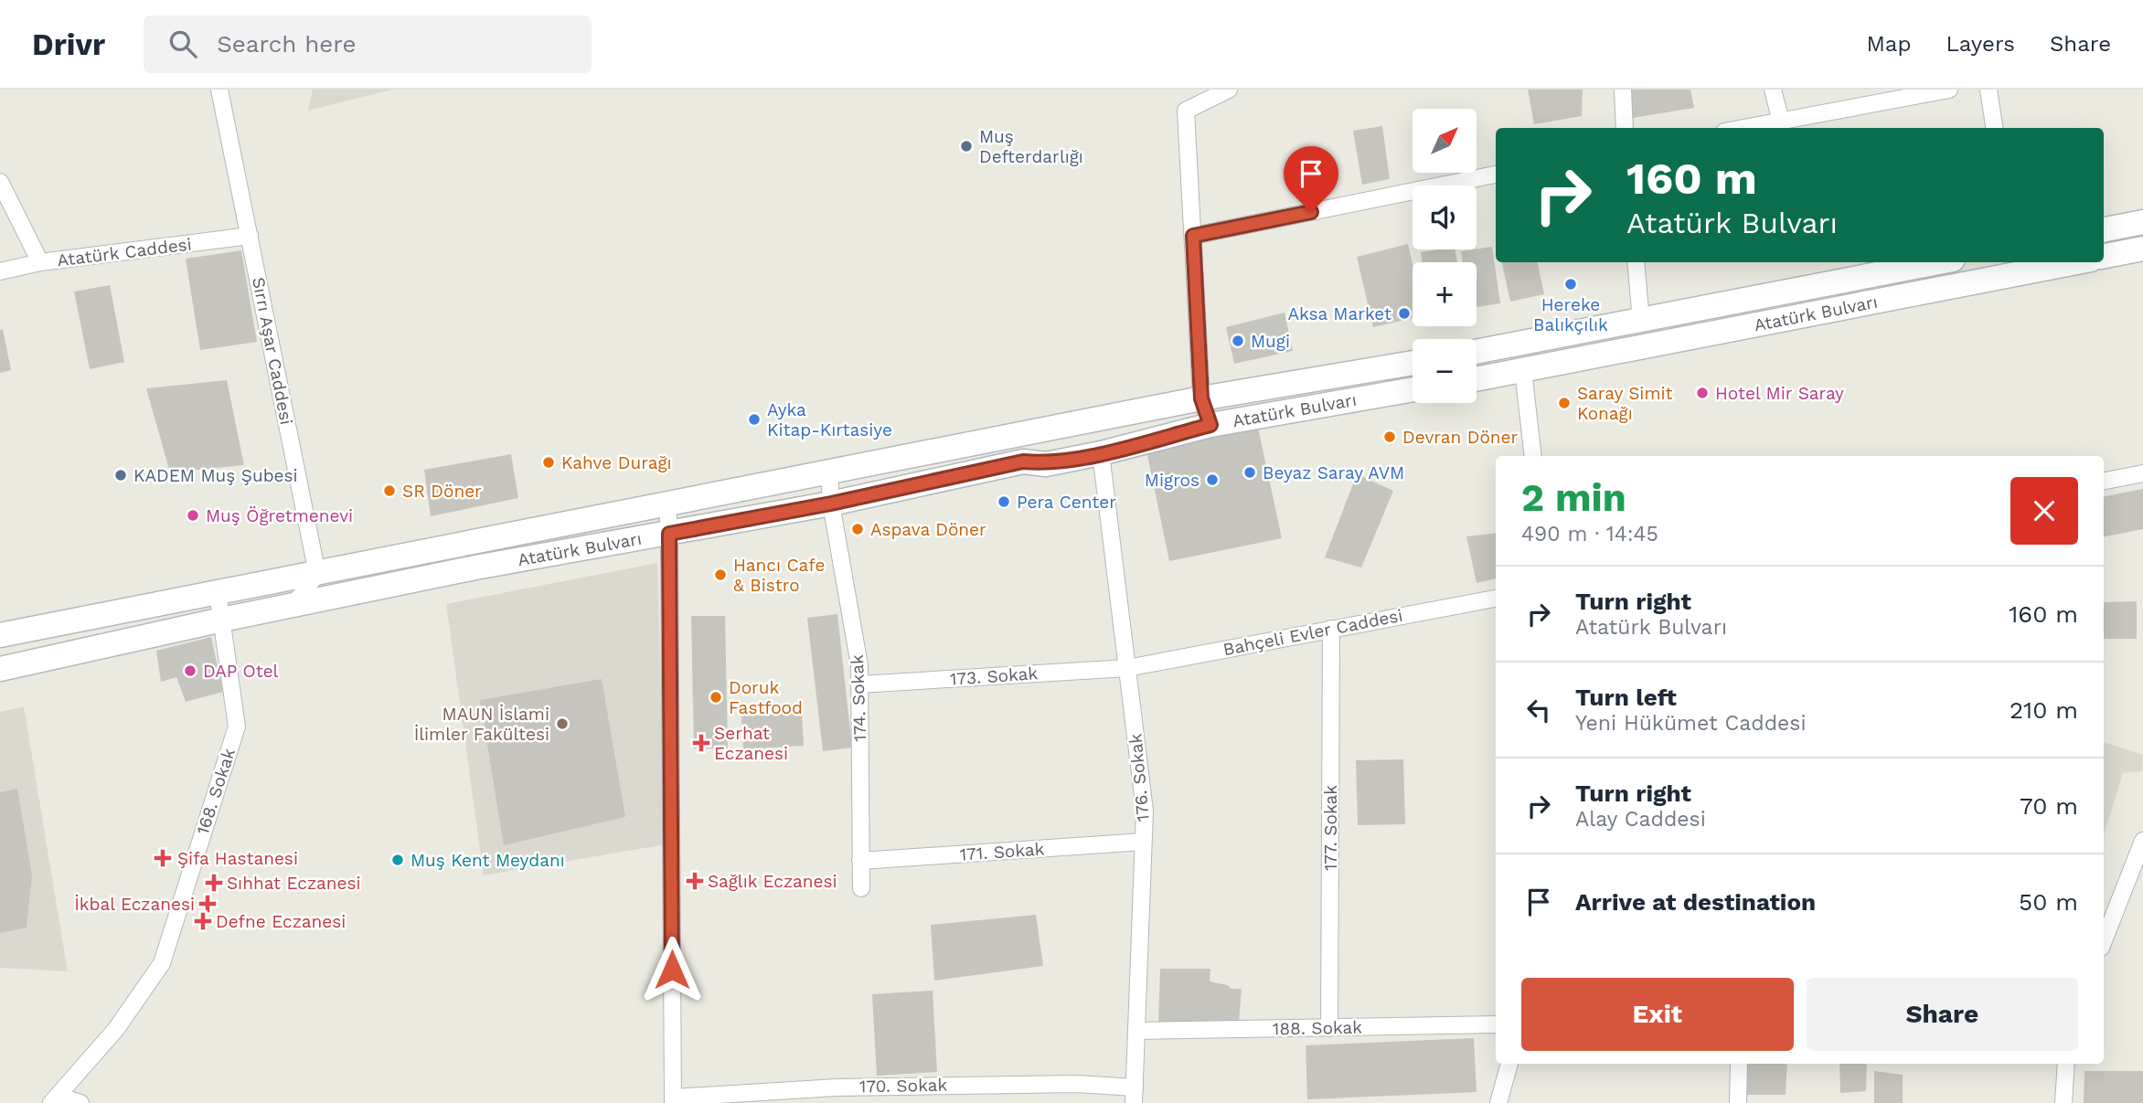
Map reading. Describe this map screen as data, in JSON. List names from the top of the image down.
{
  "streets": {
    "main road": ["Atatürk Bulvarı"],
    "street": [
      "Atatürk Caddesi",
      "Sırrı Aşar Caddesi",
      "Bahçeli Evler Caddesi",
      "173. Sokak",
      "174. Sokak",
      "176. Sokak",
      "168. Sokak",
      "177. Sokak",
      "171. Sokak",
      "188. Sokak",
      "170. Sokak"
    ]
  },
  "crossings": [
    ["Atatürk Caddesi", "Sırrı Aşar Caddesi"],
    ["Atatürk Bulvarı", "Sırrı Aşar Caddesi"],
    ["Atatürk Bulvarı", "174. Sokak"],
    ["Atatürk Bulvarı", "176. Sokak"],
    ["Atatürk Bulvarı", "168. Sokak"],
    ["Bahçeli Evler Caddesi", "173. Sokak"],
    ["Bahçeli Evler Caddesi", "176. Sokak"],
    ["Bahçeli Evler Caddesi", "177. Sokak"],
    ["173. Sokak", "174. Sokak"],
    ["173. Sokak", "176. Sokak"],
    ["174. Sokak", "171. Sokak"],
    ["176. Sokak", "171. Sokak"],
    ["176. Sokak", "188. Sokak"],
    ["176. Sokak", "170. Sokak"],
    ["177. Sokak", "188. Sokak"]
  ],
  "places": {
    "other": [
      "Muş Defterdarlığı",
      "Hereke Balıkçılık",
      "Aksa Market",
      "Mugi",
      "Hotel Mir Saray",
      "Saray Simit Konağı",
      "Ayka Kitap-Kırtasiye",
      "Devran Döner",
      "Kahve Durağı",
      "Beyaz Saray AVM",
      "KADEM Muş Şubesi",
      "Migros",
      "SR Döner",
      "Pera Center",
      "Muş Öğretmenevi",
      "Aspava Döner",
      "Hancı Cafe & Bistro",
      "DAP Otel",
      "Doruk Fastfood",
      "MAUN İslami İlimler Fakültesi",
      "Muş Kent Meydanı"
    ],
    "health": [
      "Serhat Eczanesi",
      "Şifa Hastanesi",
      "Sağlık Eczanesi",
      "Sıhhat Eczanesi",
      "İkbal Eczanesi",
      "Defne Eczanesi"
    ]
  },
  "north": "top right",
  "page": {
    "header": "Drivr",
    "search": "Search here",
    "nav": ["Map", "Layers", "Share"],
    "map_buttons": ["+", "−"],
    "turn": ["160 m", "Atatürk Bulvarı"],
    "heading": ["2 min", "490 m · 14:45"],
    "list": [
      {
        "name": "Turn right",
        "note": "Atatürk Bulvarı",
        "value": "160 m"
      },
      {
        "name": "Turn left",
        "note": "Yeni Hükümet Caddesi",
        "value": "210 m"
      },
      {
        "name": "Turn right",
        "note": "Alay Caddesi",
        "value": "70 m"
      },
      {
        "name": "Arrive at destination",
        "value": "50 m"
      }
    ],
    "buttons": ["Exit", "Share"]
  }
}
